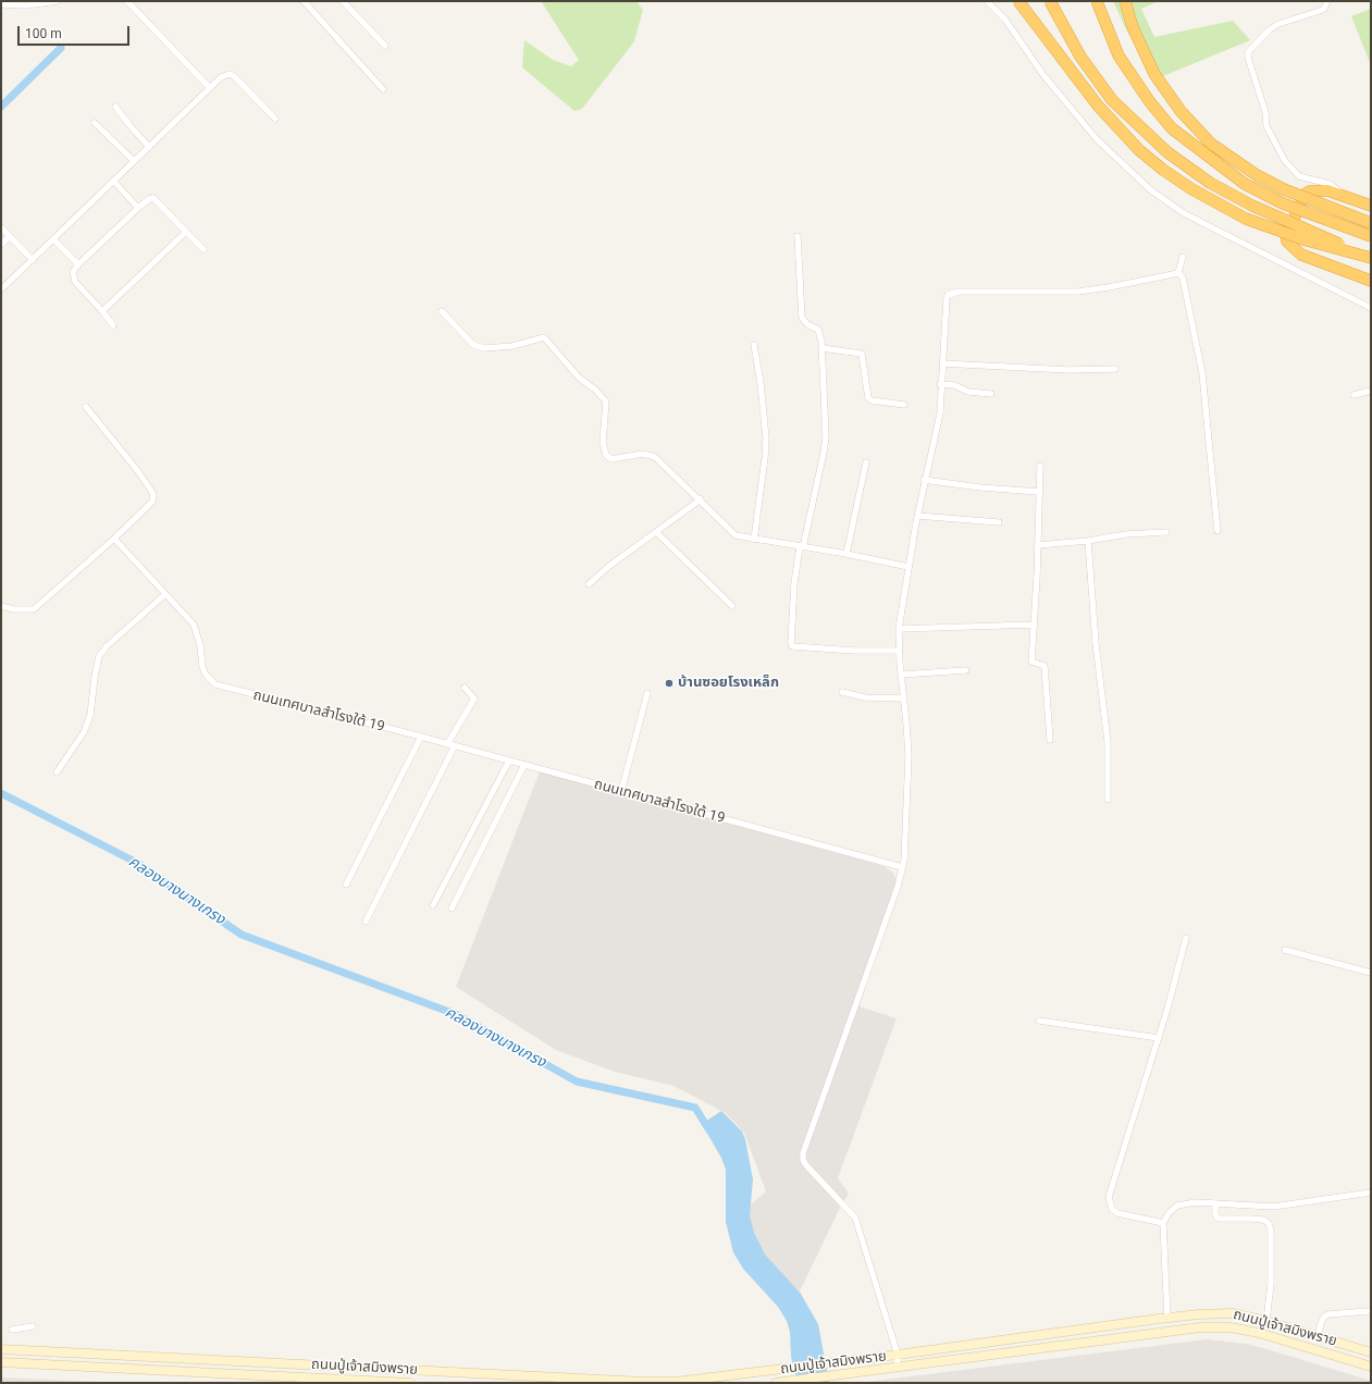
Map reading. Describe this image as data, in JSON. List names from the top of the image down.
{
  "streets": {
    "main road": ["ถนนปู่เจ้าสมิงพราย"],
    "street": ["ถนนเทศบาลสำโรงใต้ 19"]
  },
  "water": ["คลองบางนางเกรง"],
  "places": ["บ้านซอยโรงเหล็ก"],
  "scale_bar": "100 m"
}
